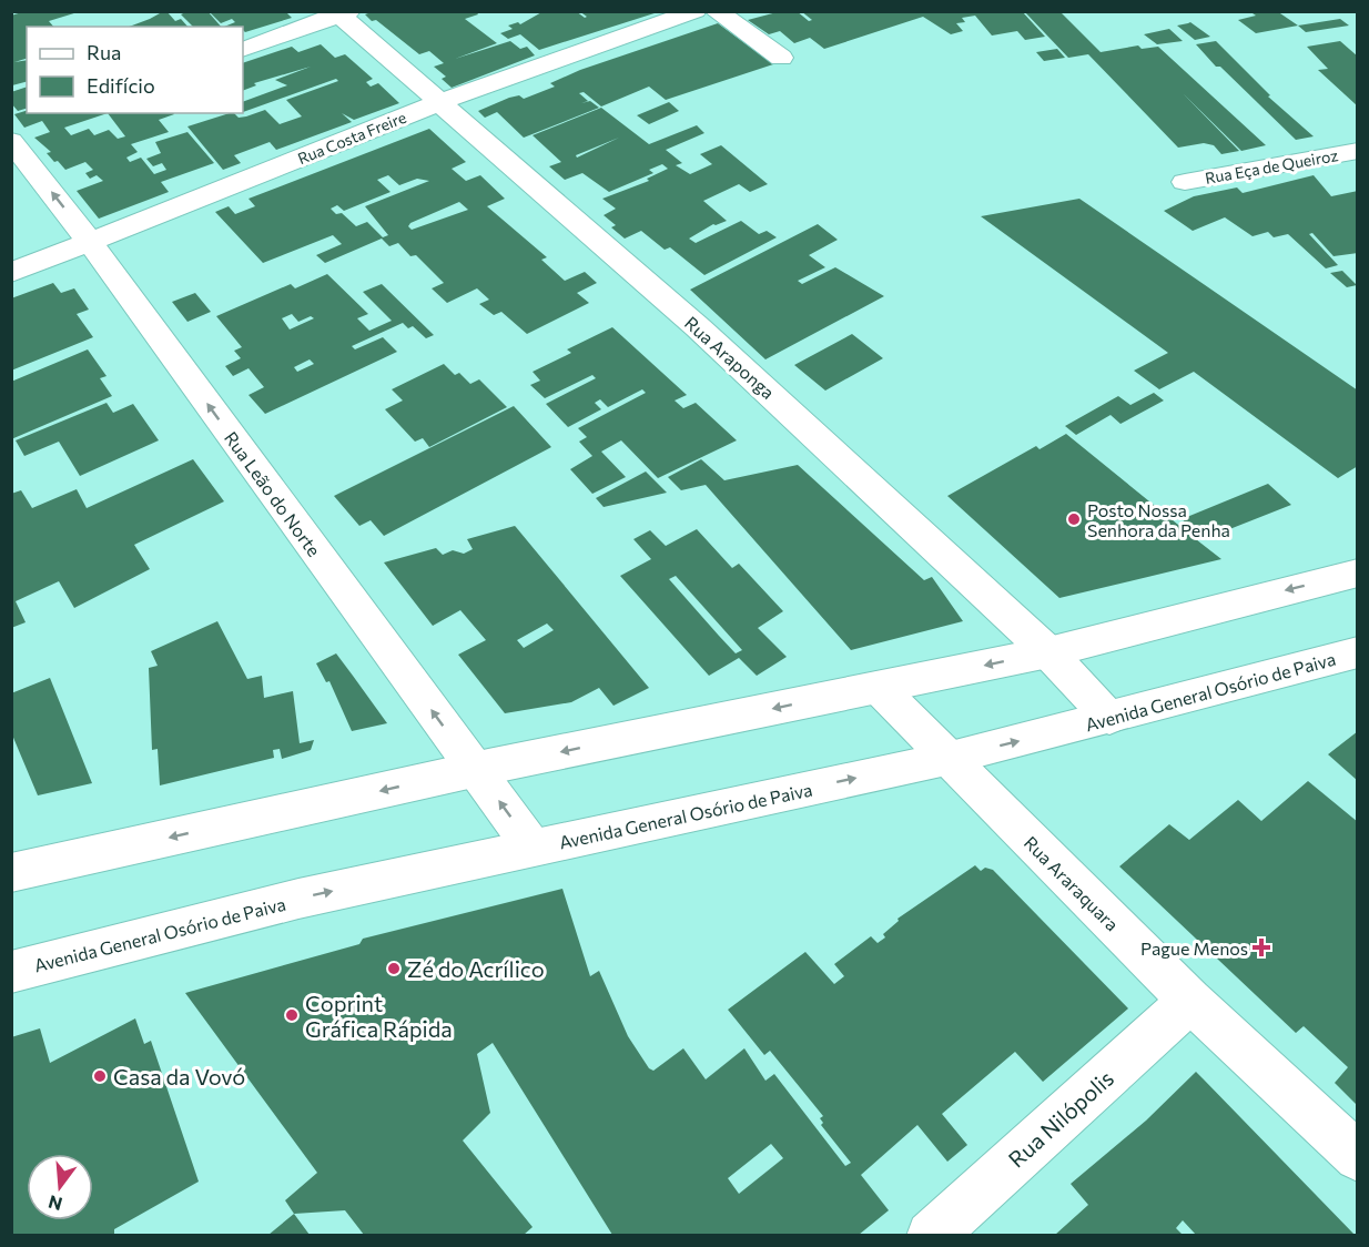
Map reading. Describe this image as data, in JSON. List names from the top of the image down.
{
  "streets": {
    "street": [
      "Rua Costa Freire",
      "Rua Eça de Queiroz",
      "Rua Araponga",
      "Rua Leão do Norte",
      "Avenida General Osório de Paiva",
      "Rua Araraquara",
      "Rua Nilópolis"
    ]
  },
  "crossings": [
    ["Rua Costa Freire", "Rua Araponga"],
    ["Rua Costa Freire", "Rua Leão do Norte"],
    ["Rua Araponga", "Avenida General Osório de Paiva"],
    ["Rua Leão do Norte", "Avenida General Osório de Paiva"],
    ["Avenida General Osório de Paiva", "Rua Araraquara"],
    ["Rua Araraquara", "Rua Nilópolis"]
  ],
  "one_way": ["Rua Leão do Norte"],
  "places": {
    "other": [
      "Posto Nossa Senhora da Penha",
      "Zé do Acrílico",
      "Coprint Gráfica Rápida",
      "Casa da Vovó"
    ],
    "health": ["Pague Menos"]
  },
  "legend": ["Rua", "Edifício"],
  "north": "bottom"
}
